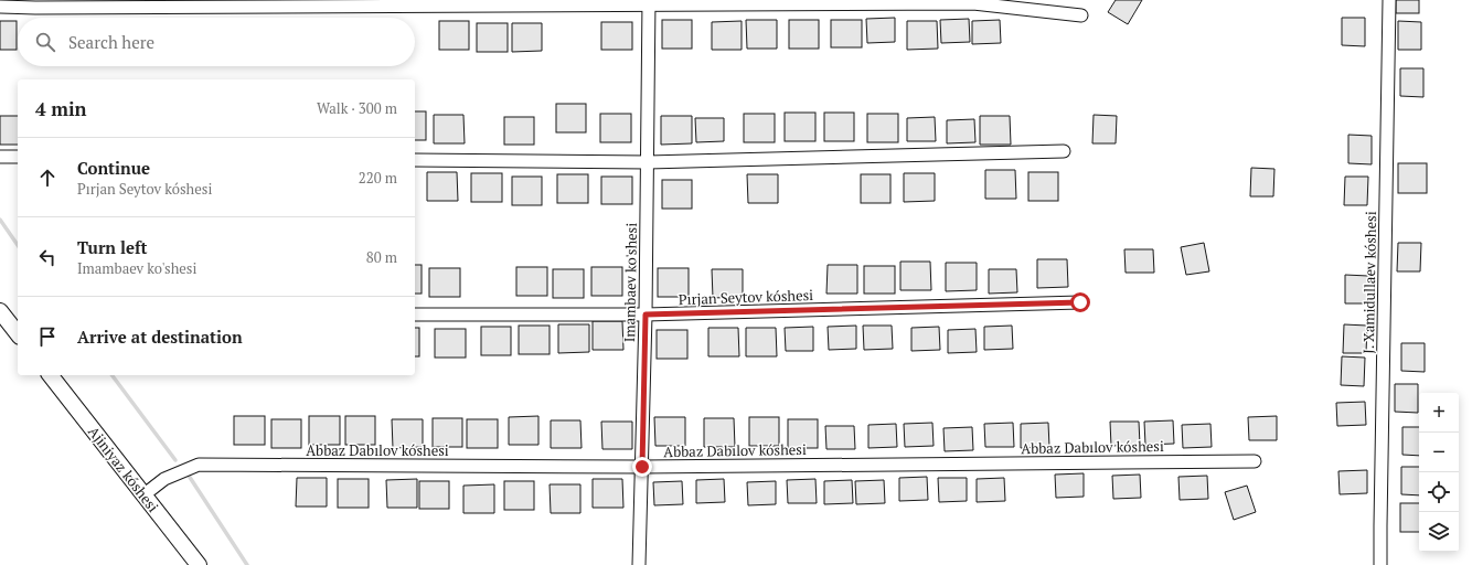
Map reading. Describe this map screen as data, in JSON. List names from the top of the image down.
{
  "streets": {
    "street": [
      "Imambaev ko'shesi",
      "J. Xamidullaev kóshesi",
      "Pırjan Seytov kóshesi",
      "Abbaz Dabılov kóshesi",
      "Ajiniyaz kóshesi"
    ]
  },
  "crossings": [
    ["Imambaev ko'shesi", "Pırjan Seytov kóshesi"],
    ["Imambaev ko'shesi", "Abbaz Dabılov kóshesi"],
    ["Abbaz Dabılov kóshesi", "Ajiniyaz kóshesi"]
  ],
  "page": {
    "search": "Search here",
    "heading": ["4 min", "Walk · 300 m"],
    "list": [
      ["Continue", "Pırjan Seytov kóshesi", "220 m"],
      ["Turn left", "Imambaev ko'shesi", "80 m"],
      "Arrive at destination"
    ],
    "map_buttons": ["+", "−"]
  }
}
